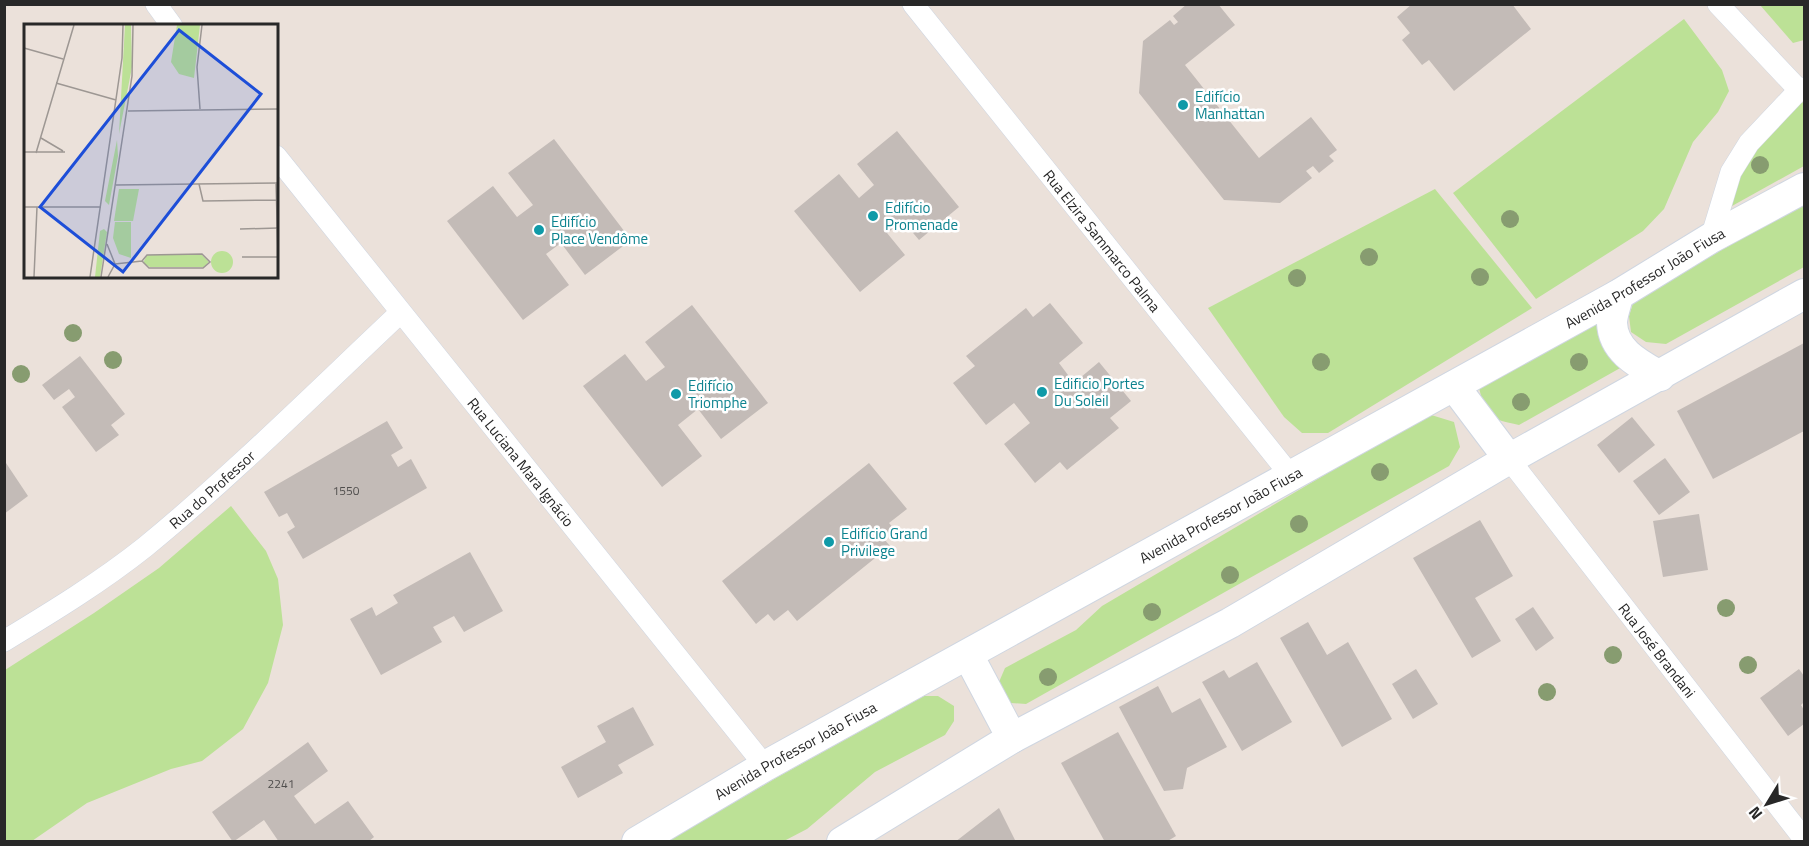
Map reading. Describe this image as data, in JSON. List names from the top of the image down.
{
  "streets": {
    "main road": ["Avenida Professor João Fiusa"],
    "street": [
      "Rua Elzira Sammarco Palma",
      "Rua Luciana Mara Ignácio",
      "Rua do Professor",
      "Rua José Brandani"
    ]
  },
  "crossings": [
    ["Rua Elzira Sammarco Palma", "Avenida Professor João Fiusa"],
    ["Avenida Professor João Fiusa", "Rua Luciana Mara Ignácio"],
    ["Rua Luciana Mara Ignácio", "Rua do Professor"]
  ],
  "places": [
    "Edifício Manhattan",
    "Edifício Promenade",
    "Edifício Place Vendôme",
    "Edificio Portes Du Soleil",
    "Edifício Triomphe",
    "Edifício Grand Privilege"
  ],
  "house_numbers": ["1550", "2241"],
  "north": "bottom left"
}
